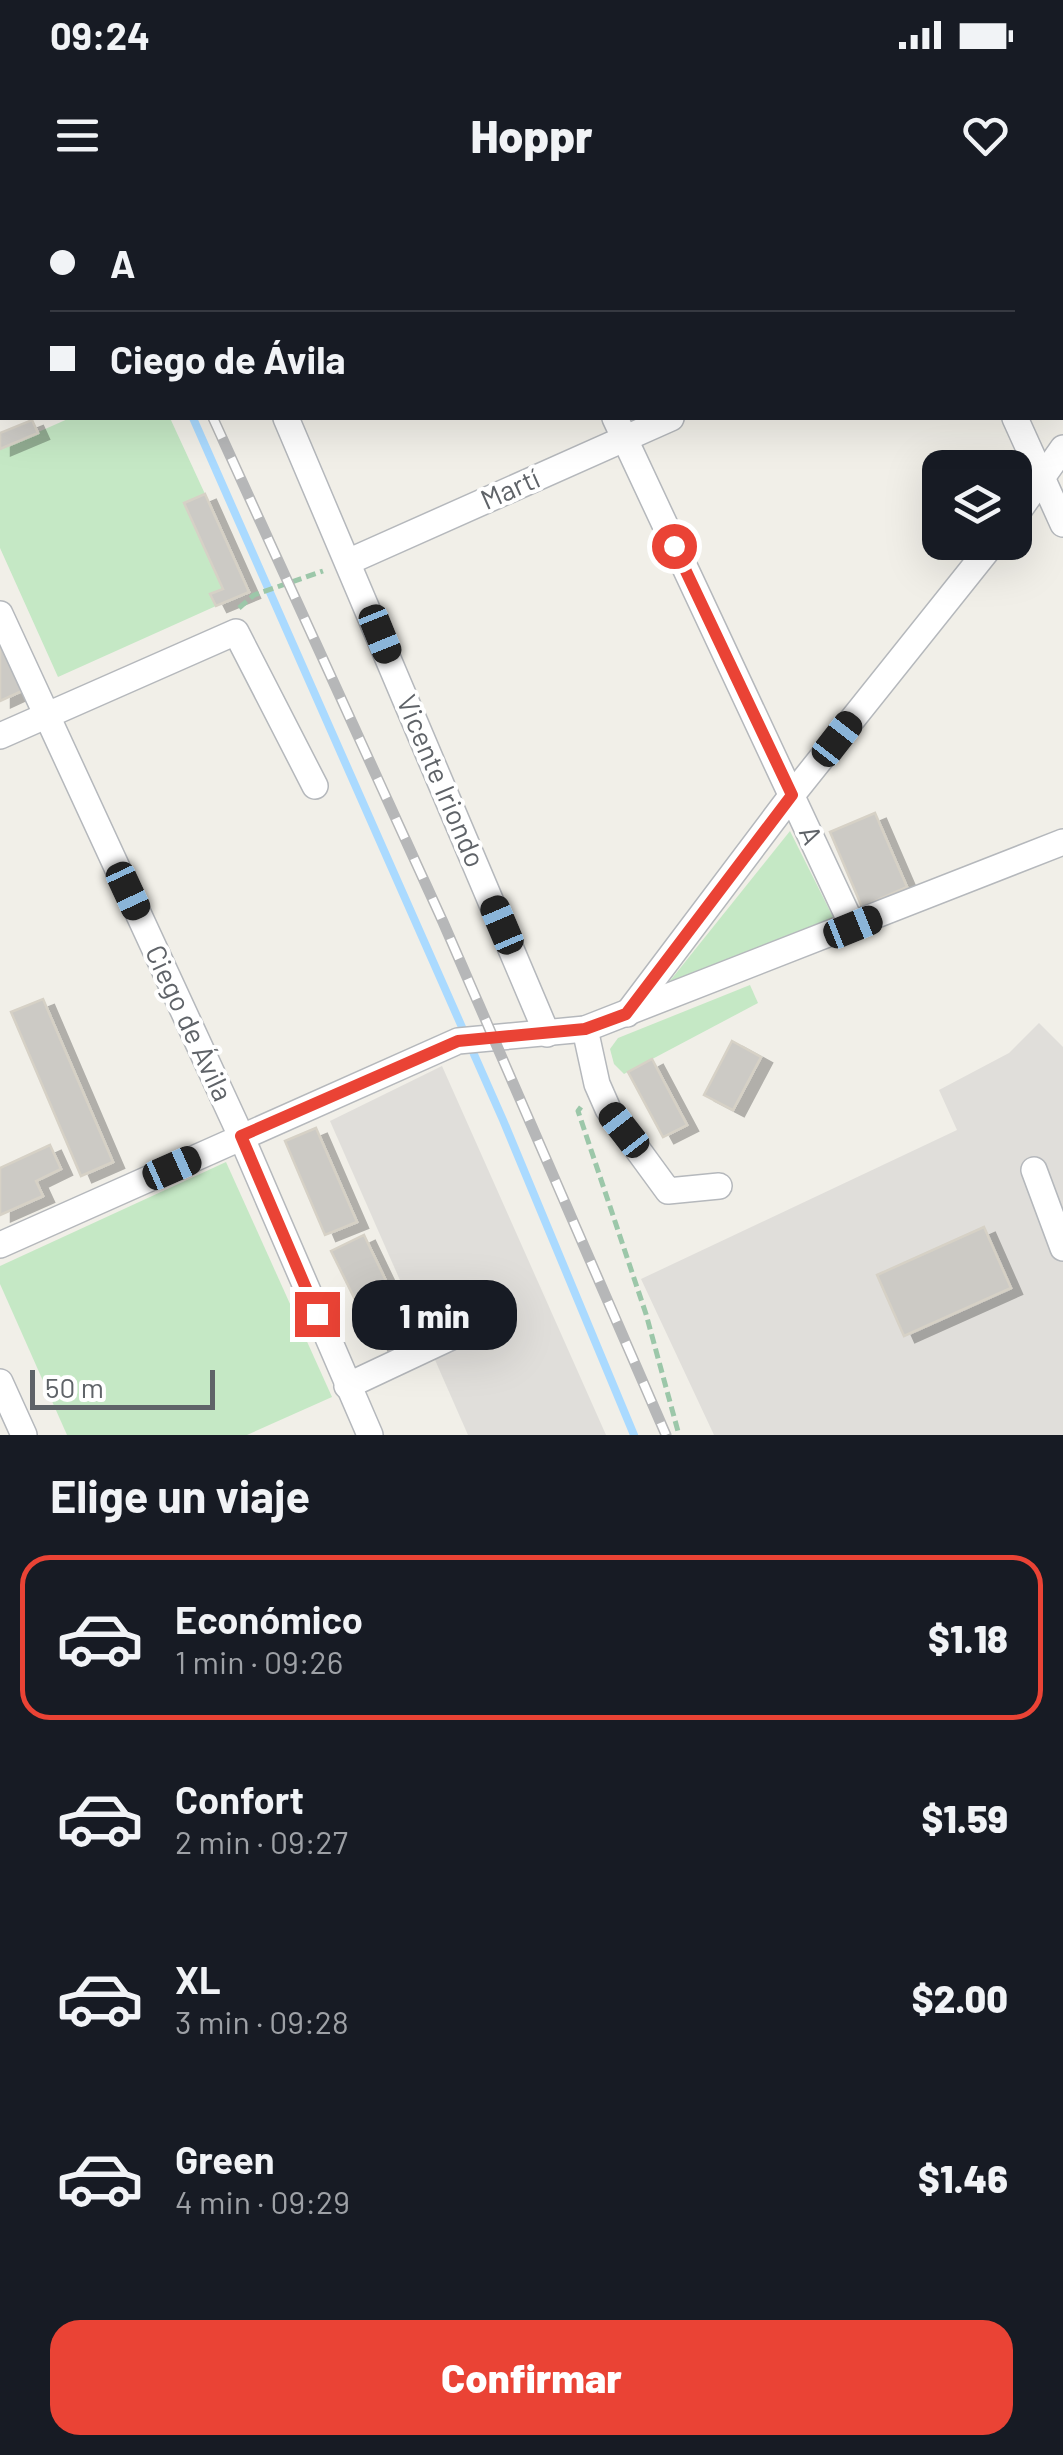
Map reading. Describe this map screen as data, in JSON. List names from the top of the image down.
{
  "streets": {
    "street": [
      "Martí",
      "Vicente Iriondo",
      "A",
      "Ciego de Ávila"
    ]
  },
  "crossings": [
    ["Martí", "Vicente Iriondo"],
    ["Martí", "A"]
  ],
  "scale_bar": "50 m",
  "page": {
    "status": "09:24",
    "header": "Hoppr",
    "banner": ["A", "Ciego de Ávila"],
    "bubble": "1 min",
    "scale": "50 m",
    "heading": "Elige un viaje",
    "list": [
      {
        "name": "Económico",
        "note": "1 min · 09:26",
        "value": "$1.18"
      },
      {
        "name": "Confort",
        "note": "2 min · 09:27",
        "value": "$1.59"
      },
      {
        "name": "XL",
        "note": "3 min · 09:28",
        "value": "$2.00"
      },
      {
        "name": "Green",
        "note": "4 min · 09:29",
        "value": "$1.46"
      }
    ],
    "buttons": "Confirmar"
  }
}
